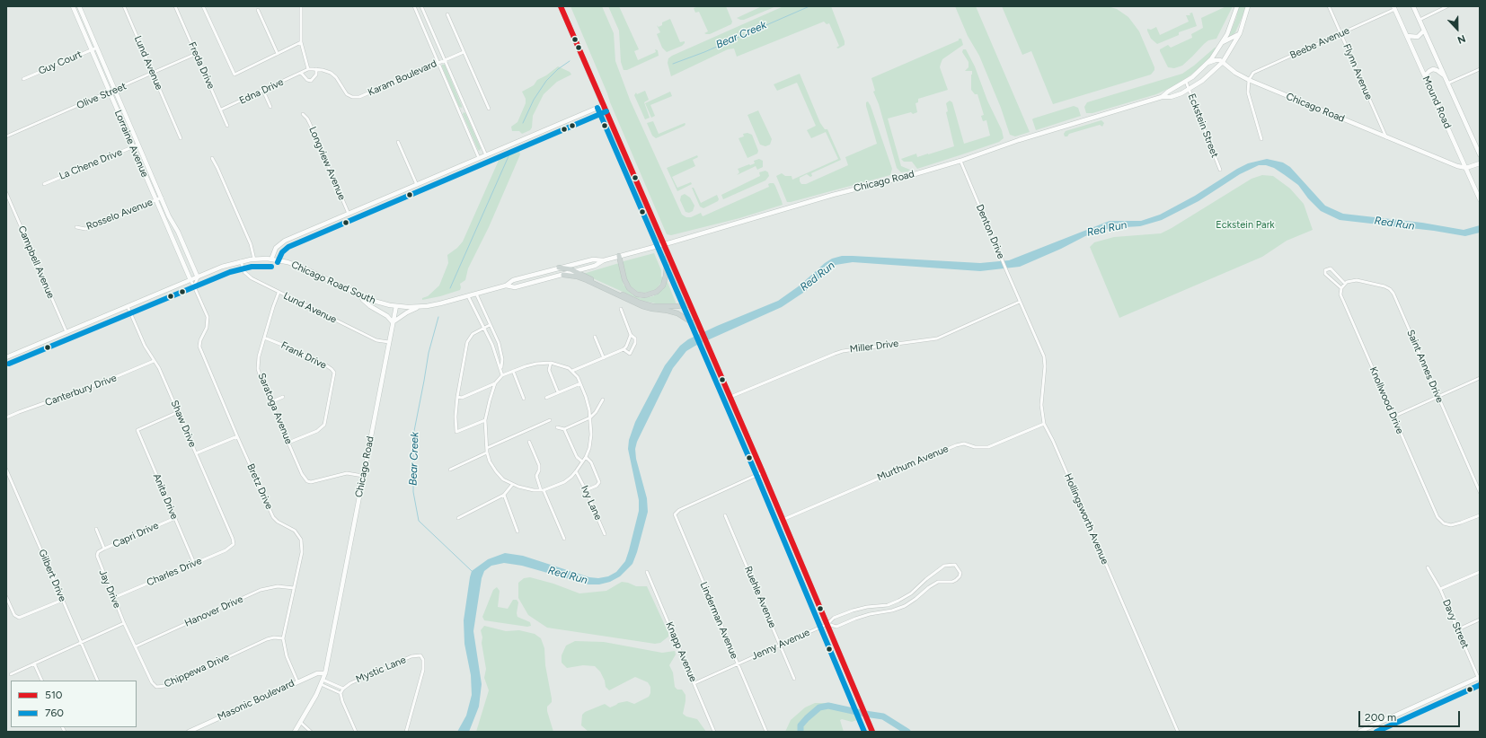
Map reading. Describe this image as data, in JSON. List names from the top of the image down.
{
  "streets": {
    "main road": [
      "Mound Road",
      "Chicago Road",
      "Lorraine Avenue",
      "Chicago Road South",
      "Masonic Boulevard"
    ],
    "street": [
      "Beebe Avenue",
      "Guy Court",
      "Lund Avenue",
      "Freda Drive",
      "Flynn Avenue",
      "Karam Boulevard",
      "Edna Drive",
      "Olive Street",
      "Eckstein Street",
      "Longview Avenue",
      "La Chene Drive",
      "Rosselo Avenue",
      "Denton Drive",
      "Campbell Avenue",
      "Miller Drive",
      "Frank Drive",
      "Saint Annes Drive",
      "Canterbury Drive",
      "Knollwood Drive",
      "Saratoga Avenue",
      "Shaw Drive",
      "Murthum Avenue",
      "Bretz Drive",
      "Anita Drive",
      "Ivy Lane",
      "Hollingsworth Avenue",
      "Capri Drive",
      "Charles Drive",
      "Gilbert Drive",
      "Jay Drive",
      "Ruehle Avenue",
      "Hanover Drive",
      "Linderman Avenue",
      "Davy Street",
      "Jenny Avenue",
      "Knapp Avenue",
      "Mystic Lane",
      "Chippewa Drive"
    ]
  },
  "crossings": [
    ["Beebe Avenue", "Flynn Avenue"],
    ["Beebe Avenue", "Mound Road"],
    ["Beebe Avenue", "Chicago Road"],
    ["Guy Court", "Lorraine Avenue"],
    ["Lund Avenue", "Olive Street"],
    ["Lund Avenue", "Chicago Road"],
    ["Lund Avenue", "Chicago Road South"],
    ["Lund Avenue", "Saratoga Avenue"],
    ["Freda Drive", "Edna Drive"],
    ["Freda Drive", "Olive Street"],
    ["Flynn Avenue", "Chicago Road"],
    ["Karam Boulevard", "Edna Drive"],
    ["Olive Street", "Lorraine Avenue"],
    ["Mound Road", "Chicago Road"],
    ["Chicago Road", "Eckstein Street"],
    ["Chicago Road", "Denton Drive"],
    ["Chicago Road", "Chicago Road South"],
    ["Chicago Road", "Saratoga Avenue"],
    ["Chicago Road", "Masonic Boulevard"],
    ["Lorraine Avenue", "La Chene Drive"],
    ["Lorraine Avenue", "Rosselo Avenue"],
    ["Lorraine Avenue", "Chicago Road South"],
    ["Lorraine Avenue", "Bretz Drive"],
    ["Denton Drive", "Miller Drive"],
    ["Denton Drive", "Hollingsworth Avenue"],
    ["Campbell Avenue", "Chicago Road South"],
    ["Chicago Road South", "Shaw Drive"],
    ["Chicago Road South", "Bretz Drive"],
    ["Miller Drive", "Hollingsworth Avenue"],
    ["Frank Drive", "Saratoga Avenue"],
    ["Canterbury Drive", "Shaw Drive"],
    ["Shaw Drive", "Anita Drive"],
    ["Shaw Drive", "Charles Drive"],
    ["Murthum Avenue", "Hollingsworth Avenue"],
    ["Bretz Drive", "Hanover Drive"],
    ["Bretz Drive", "Chippewa Drive"],
    ["Bretz Drive", "Masonic Boulevard"],
    ["Anita Drive", "Capri Drive"],
    ["Anita Drive", "Charles Drive"],
    ["Capri Drive", "Jay Drive"],
    ["Charles Drive", "Jay Drive"],
    ["Jay Drive", "Chippewa Drive"],
    ["Ruehle Avenue", "Jenny Avenue"],
    ["Hanover Drive", "Chippewa Drive"],
    ["Linderman Avenue", "Jenny Avenue"],
    ["Jenny Avenue", "Knapp Avenue"]
  ],
  "water": ["Bear Creek", "Red Run"],
  "parks": ["Eckstein Park"],
  "lines": ["transit line 510", "transit line 760"],
  "legend": ["510", "760"],
  "scale_bar": "200 m",
  "north": "bottom"
}
